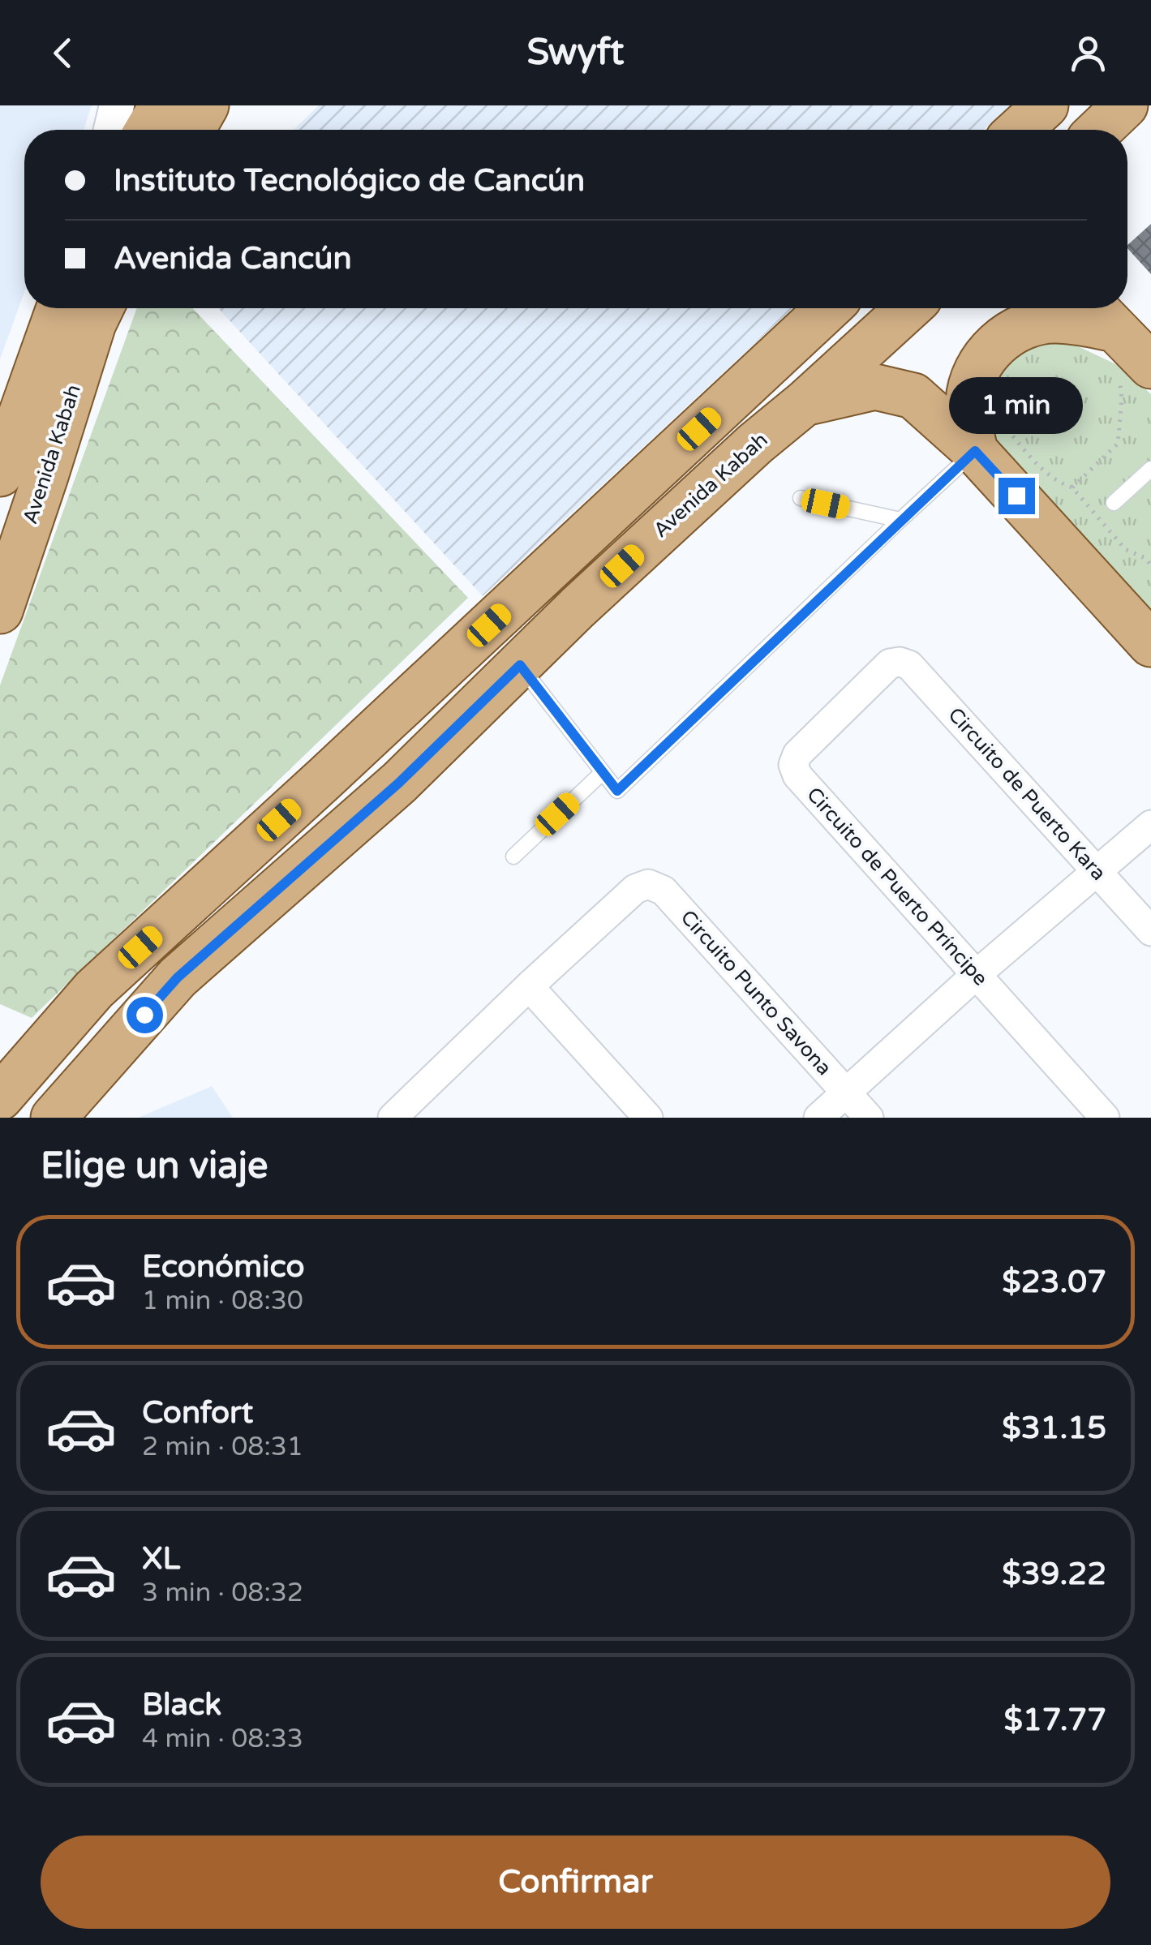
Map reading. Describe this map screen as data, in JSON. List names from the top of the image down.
{
  "streets": {
    "main road": ["Avenida Kabah"],
    "street": ["Circuito de Puerto Kara", "Circuito de Puerto Príncipe", "Circuito Punto Savona"]
  },
  "crossings": [
    ["Circuito de Puerto Kara", "Circuito de Puerto Príncipe"]
  ],
  "page": {
    "header": "Swyft",
    "banner": ["Instituto Tecnológico de Cancún", "Avenida Cancún"],
    "bubble": "1 min",
    "heading": "Elige un viaje",
    "list": [
      {
        "name": "Económico",
        "note": "1 min · 08:30",
        "value": "$23.07"
      },
      {
        "name": "Confort",
        "note": "2 min · 08:31",
        "value": "$31.15"
      },
      {
        "name": "XL",
        "note": "3 min · 08:32",
        "value": "$39.22"
      },
      {
        "name": "Black",
        "note": "4 min · 08:33",
        "value": "$17.77"
      }
    ],
    "buttons": "Confirmar"
  }
}
